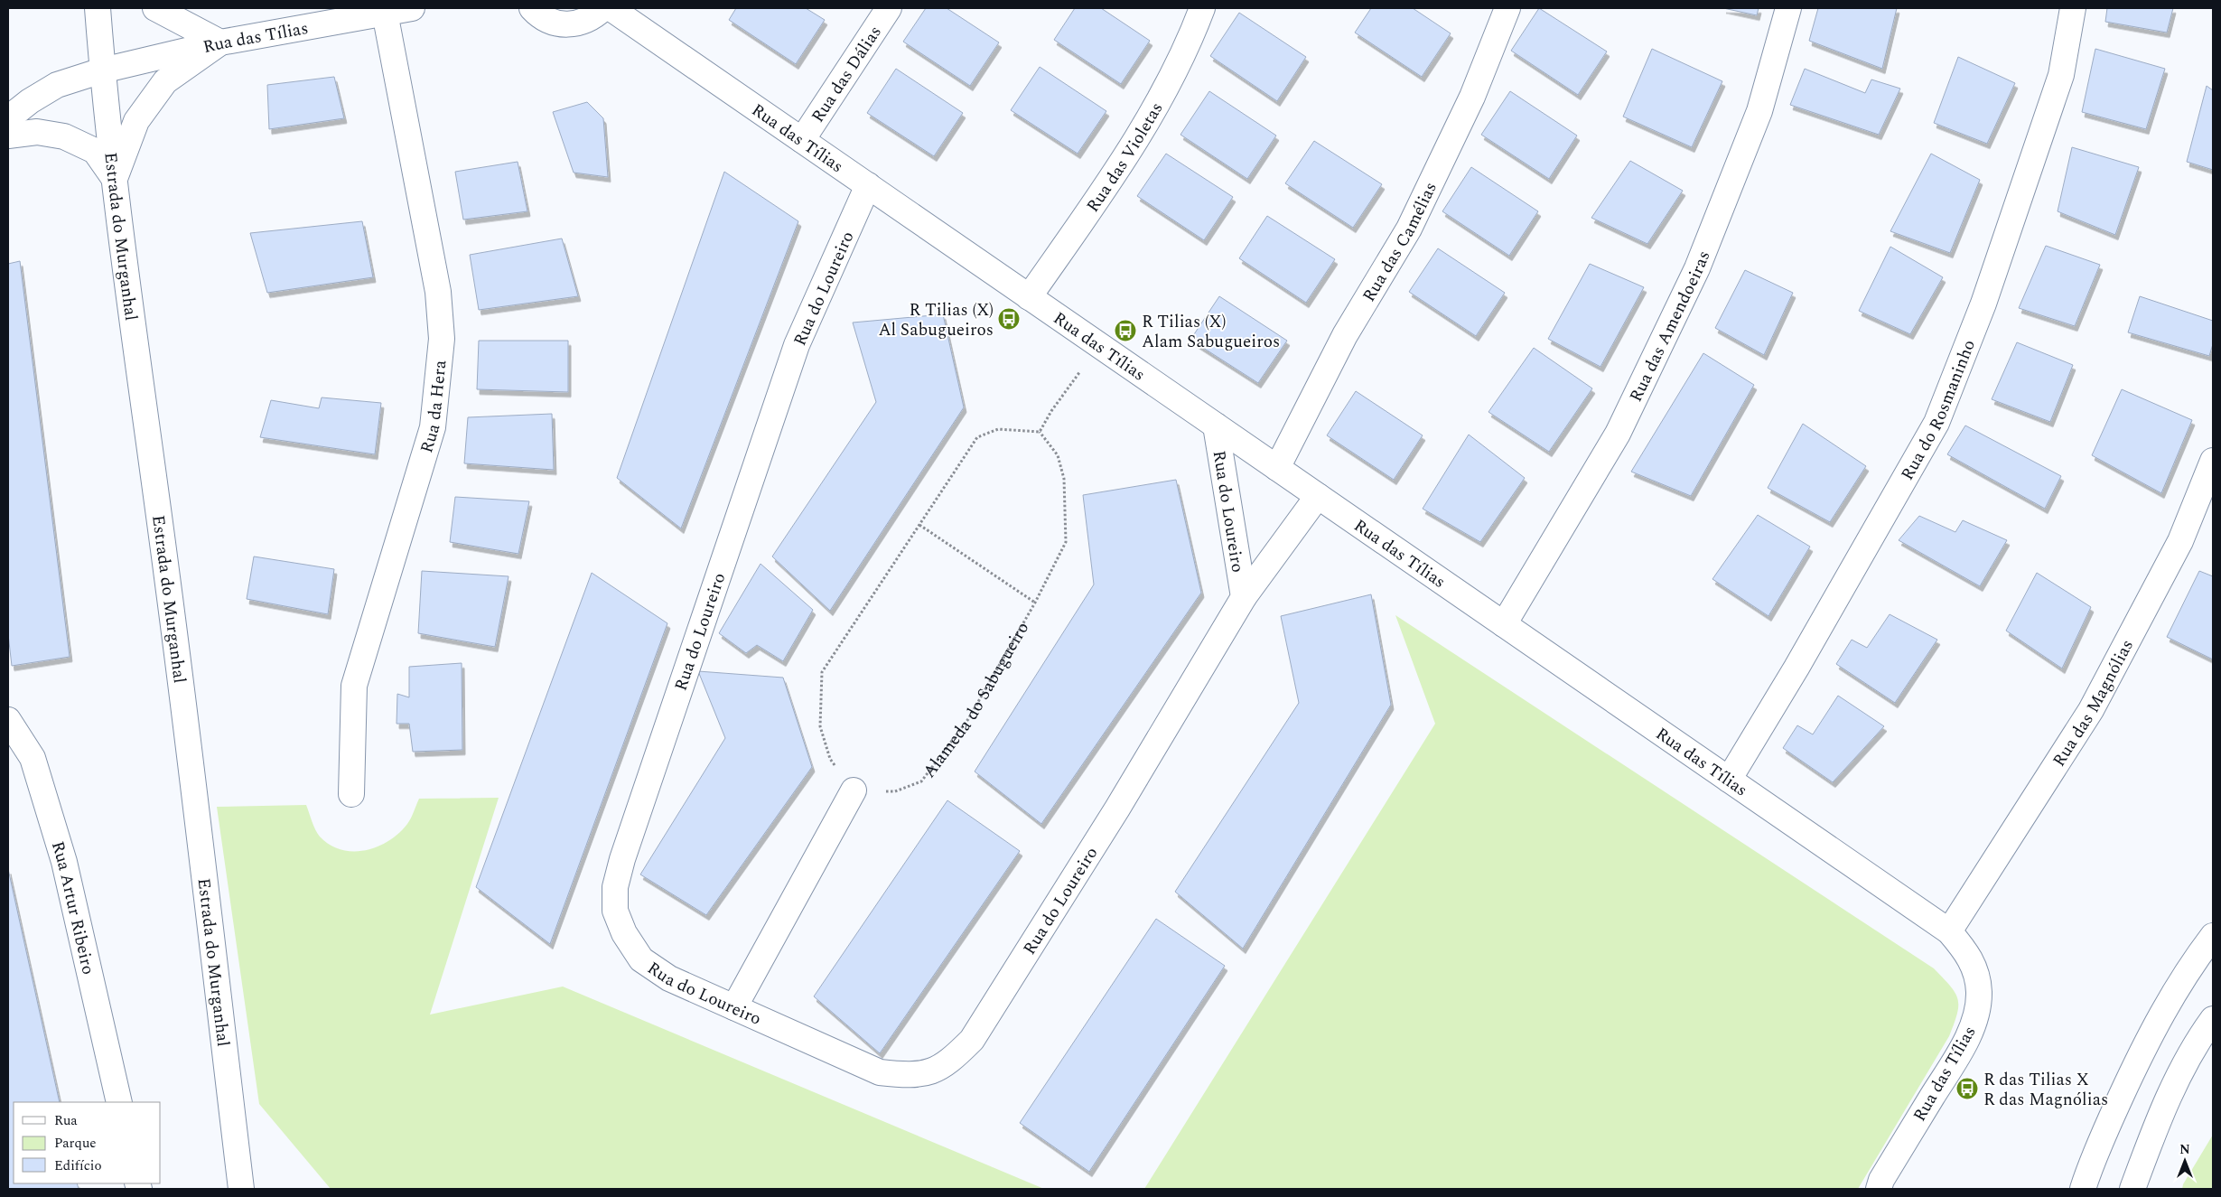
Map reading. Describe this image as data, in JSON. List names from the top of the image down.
{
  "streets": {
    "street": [
      "Rua das Tílias",
      "Rua das Dálias",
      "Rua das Violetas",
      "Estrada do Murganhal",
      "Rua das Camélias",
      "Rua do Loureiro",
      "Rua das Amendoeiras",
      "Rua da Hera",
      "Rua do Rosmaninho",
      "Rua das Magnólias",
      "Rua Artur Ribeiro"
    ],
    "path": ["Alameda do Sabugueiro"]
  },
  "crossings": [
    ["Rua das Tílias", "Rua das Dálias"],
    ["Rua das Tílias", "Rua das Violetas"],
    ["Rua das Tílias", "Estrada do Murganhal"],
    ["Rua das Tílias", "Rua das Camélias"],
    ["Rua das Tílias", "Rua do Loureiro"],
    ["Rua das Tílias", "Rua das Amendoeiras"],
    ["Rua das Tílias", "Rua da Hera"],
    ["Rua das Tílias", "Rua do Rosmaninho"],
    ["Rua das Tílias", "Rua das Magnólias"]
  ],
  "places": {
    "bus stop": ["R Tilias (X) Al Sabugueiros", "R Tilias (X) Alam Sabugueiros", "R das Tilias X R das Magnólias"]
  },
  "legend": ["Rua", "Parque", "Edifício"],
  "north": "top"
}
